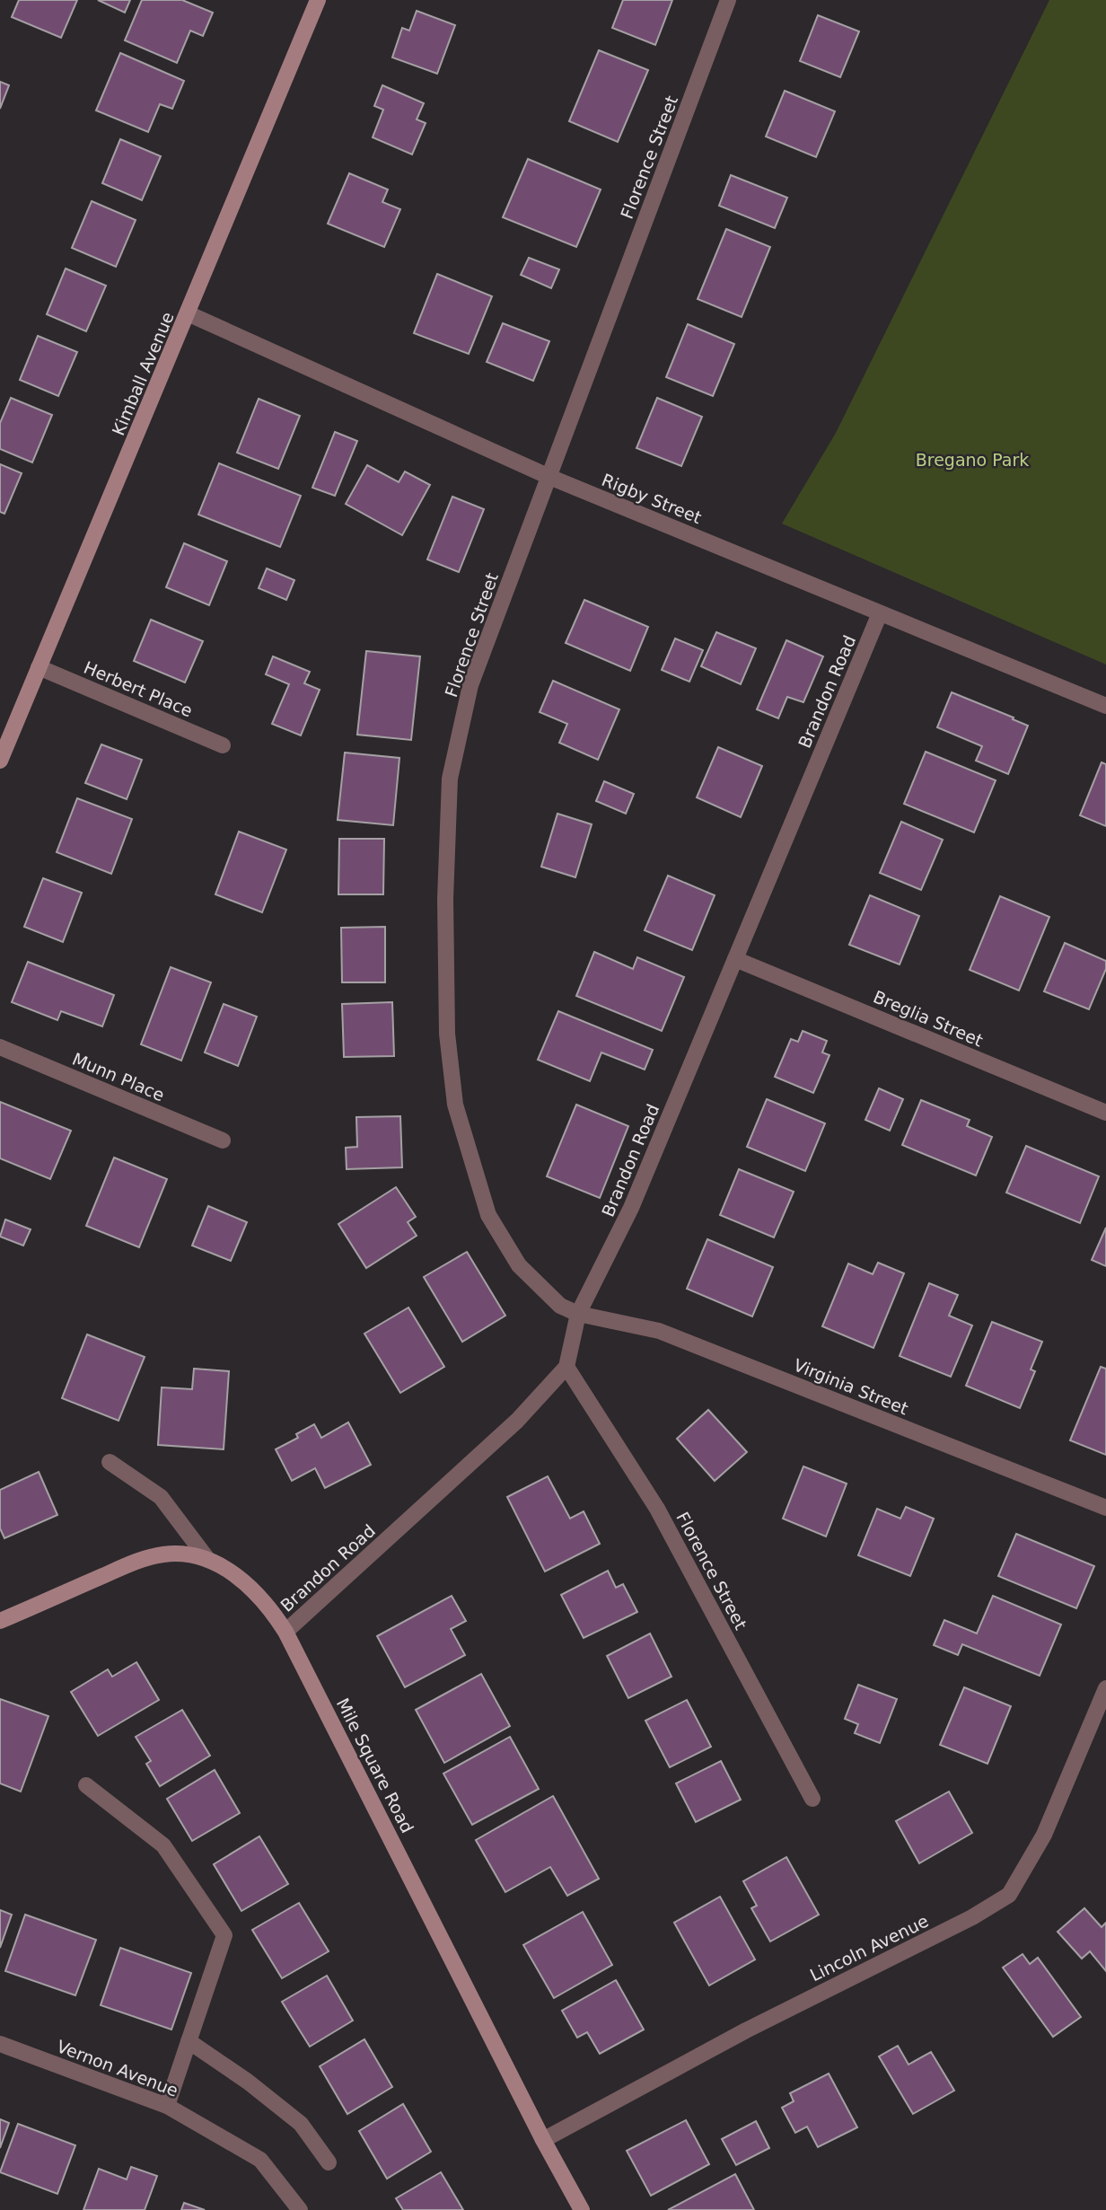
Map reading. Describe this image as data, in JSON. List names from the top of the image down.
{
  "streets": {
    "street": [
      "Florence Street",
      "Kimball Avenue",
      "Rigby Street",
      "Herbert Place",
      "Brandon Road",
      "Breglia Street",
      "Munn Place",
      "Virginia Street",
      "Mile Square Road",
      "Lincoln Avenue",
      "Vernon Avenue"
    ]
  },
  "crossings": [
    ["Florence Street", "Rigby Street"],
    ["Florence Street", "Brandon Road"],
    ["Florence Street", "Virginia Street"],
    ["Kimball Avenue", "Rigby Street"],
    ["Kimball Avenue", "Herbert Place"],
    ["Rigby Street", "Brandon Road"],
    ["Brandon Road", "Breglia Street"],
    ["Brandon Road", "Virginia Street"],
    ["Brandon Road", "Mile Square Road"],
    ["Mile Square Road", "Lincoln Avenue"]
  ],
  "parks": ["Bregano Park"]
}
